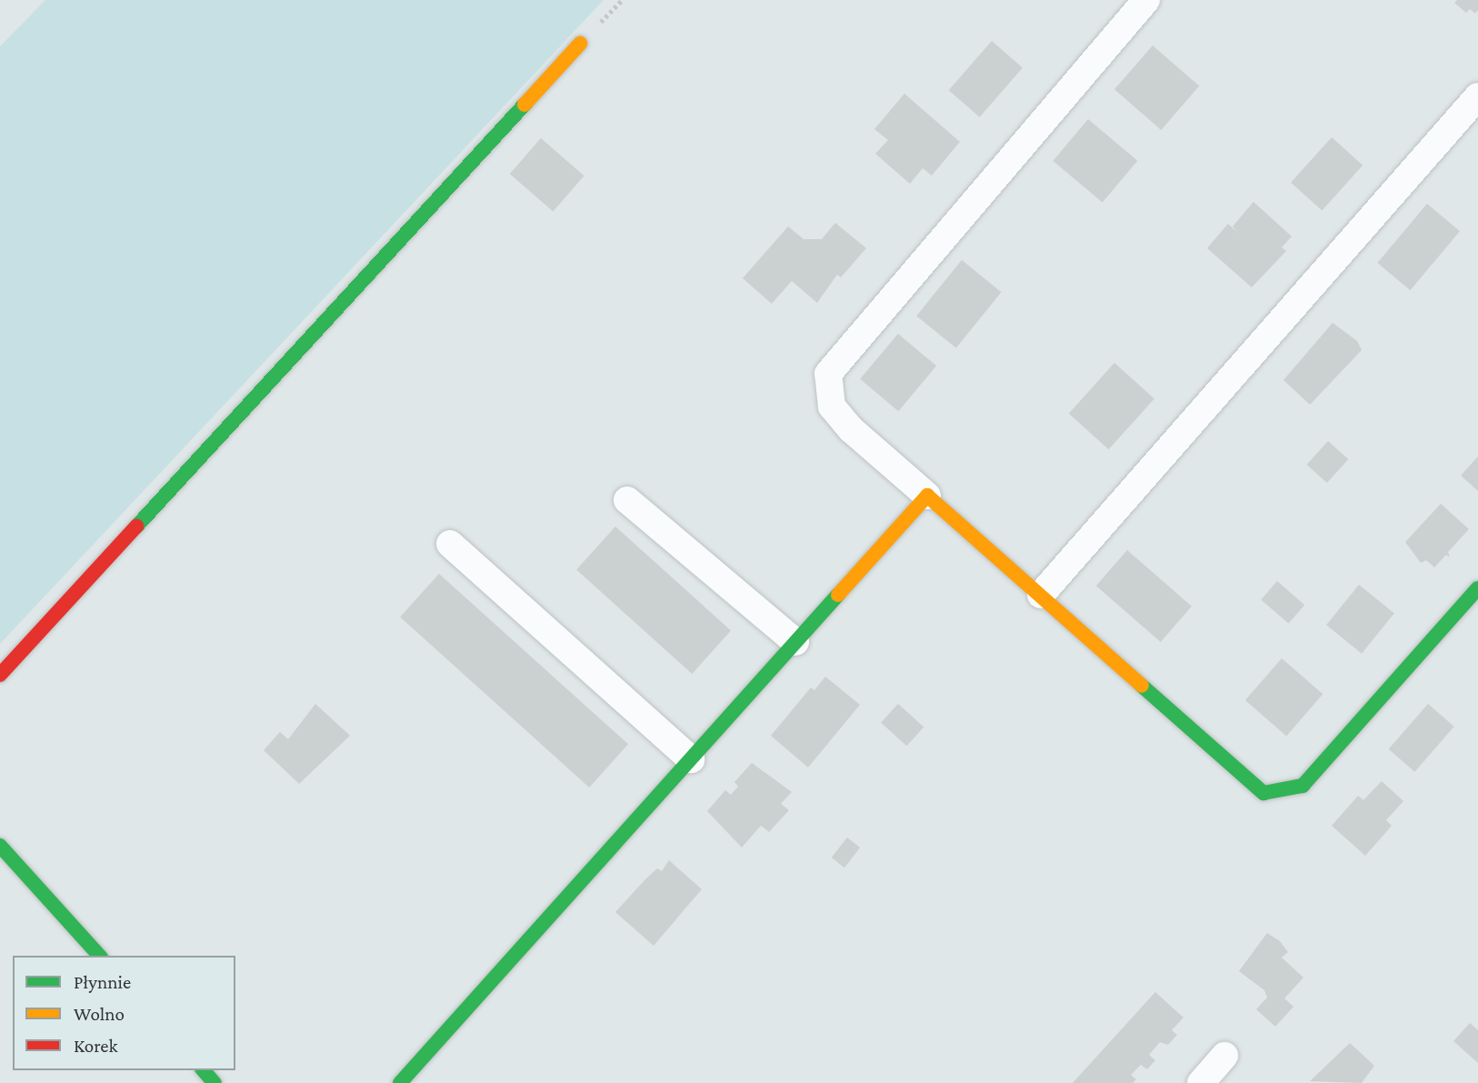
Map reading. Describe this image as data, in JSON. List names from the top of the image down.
{
  "legend": ["Płynnie", "Wolno", "Korek"]
}
